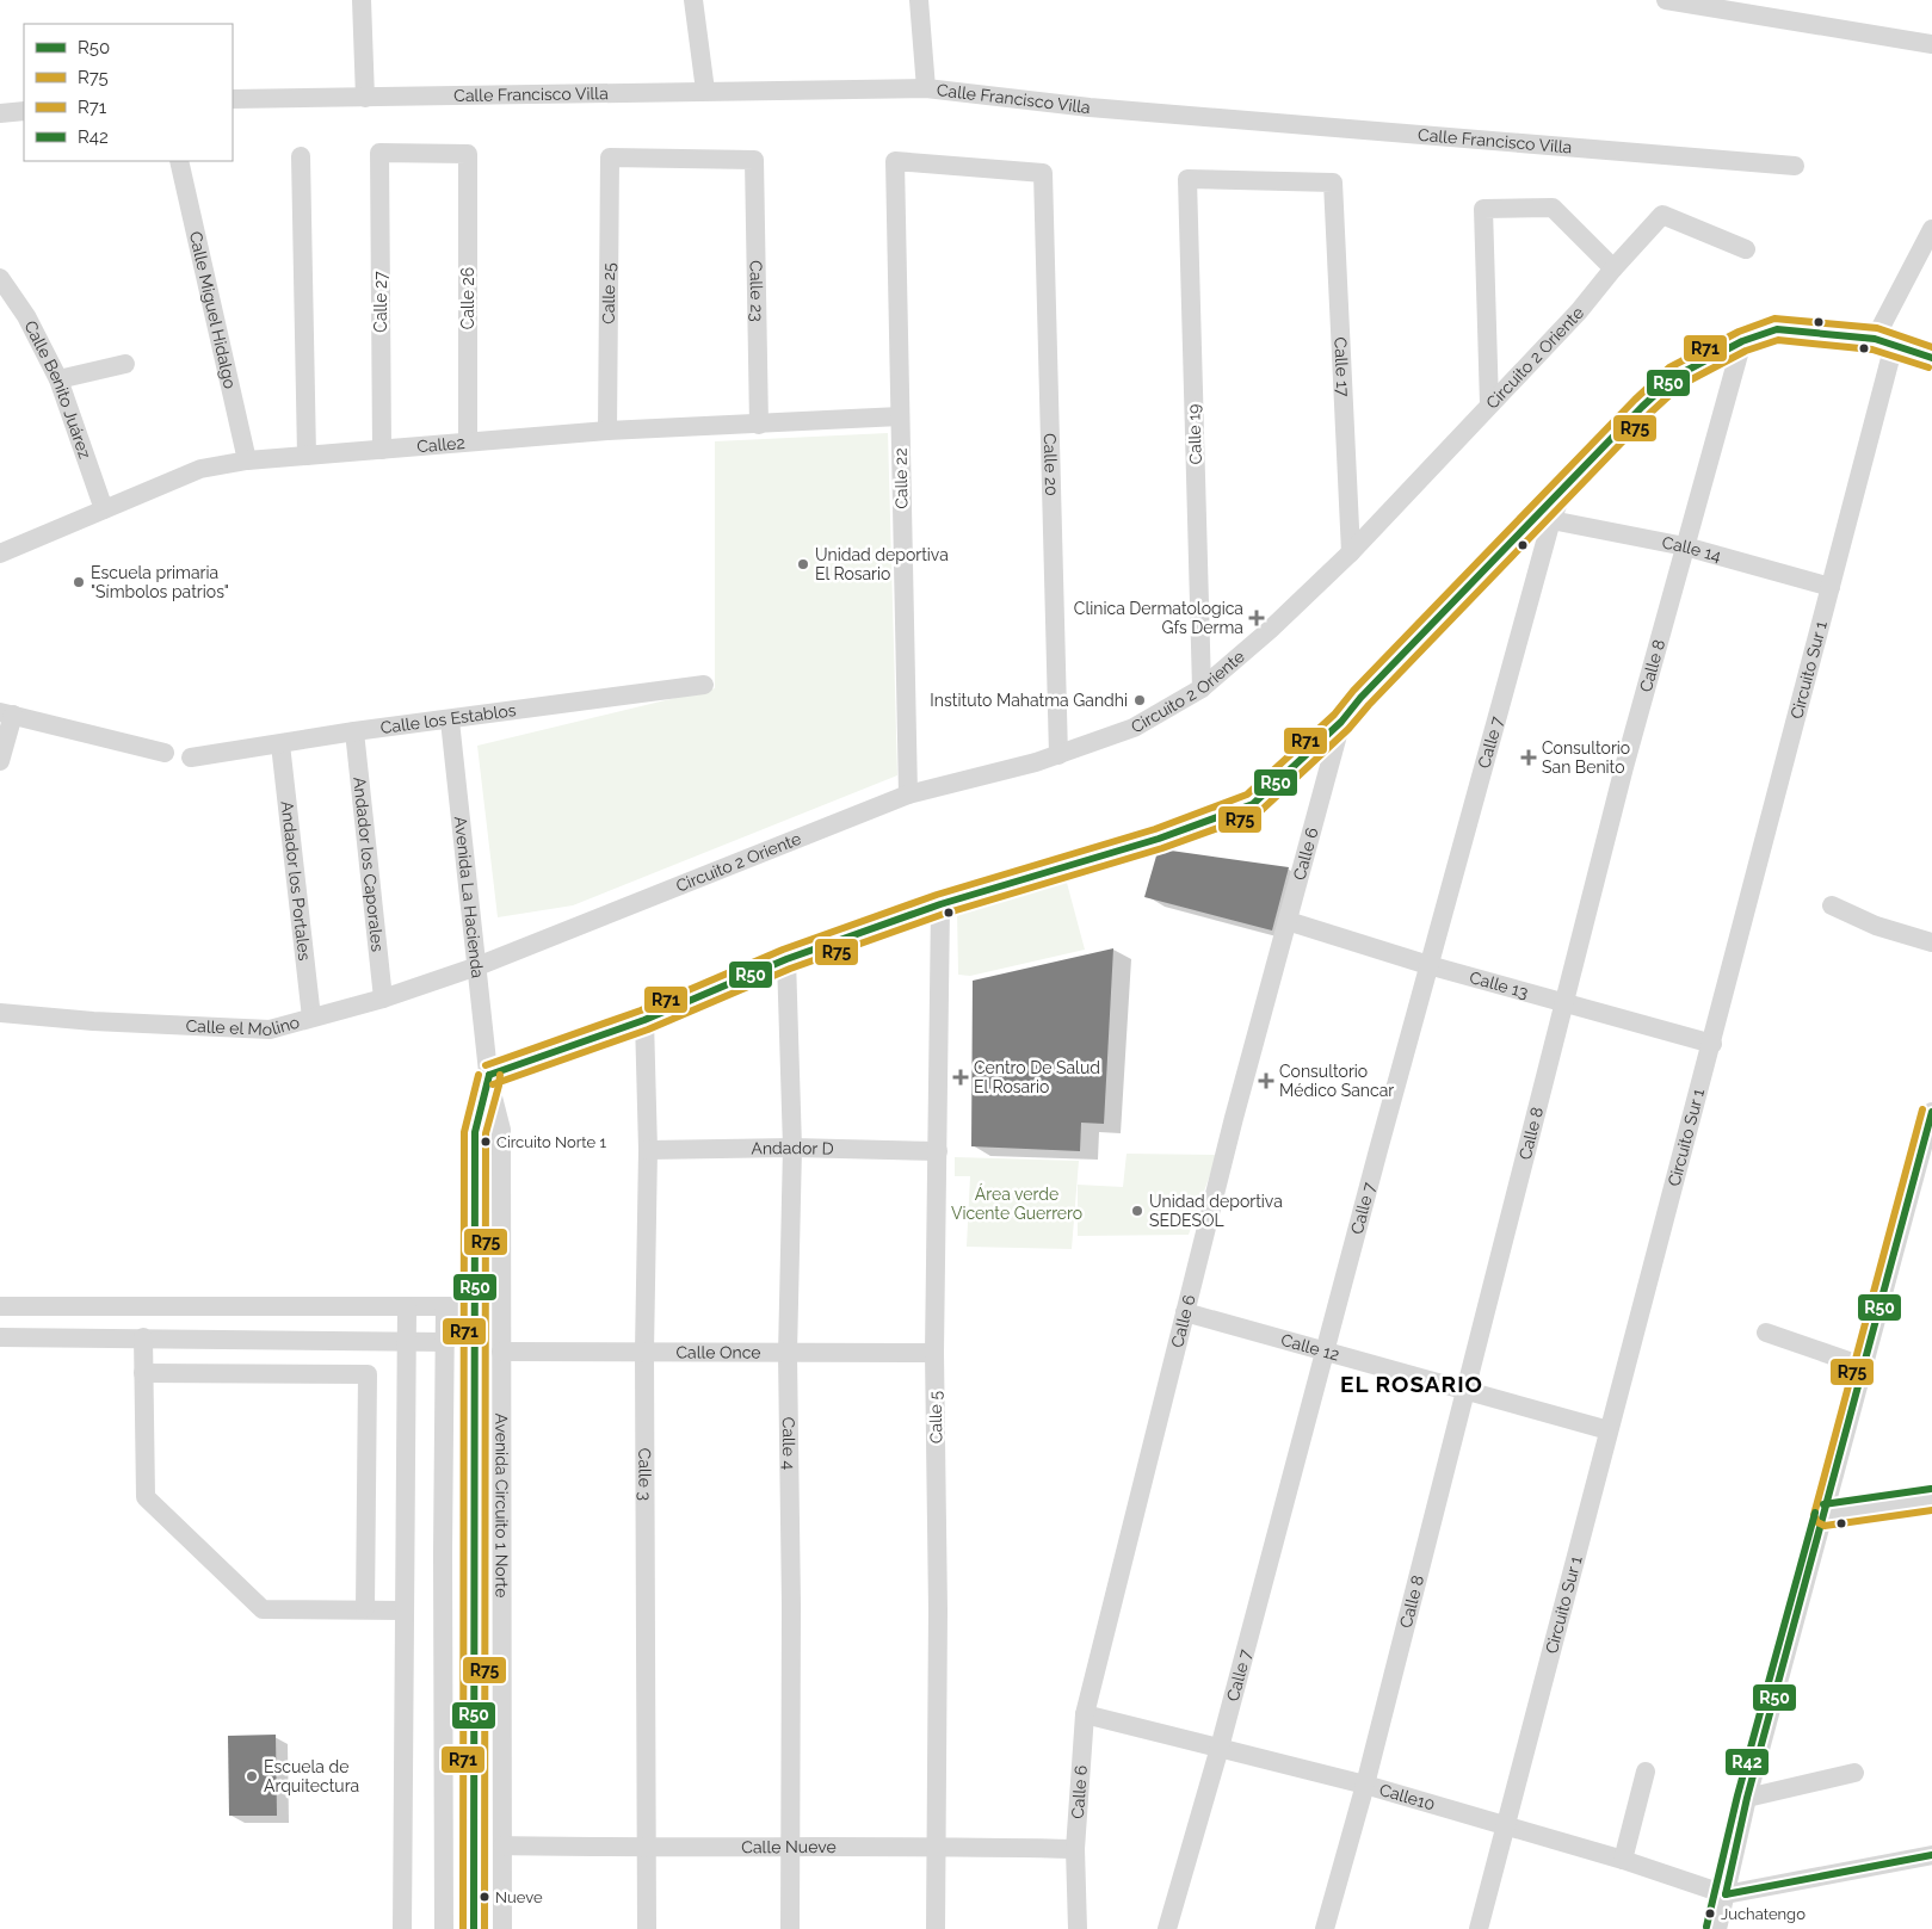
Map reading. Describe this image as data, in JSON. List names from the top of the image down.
{
  "streets": {
    "street": [
      "Calle Francisco Villa",
      "Calle 23",
      "Calle 25",
      "Calle 26",
      "Calle 27",
      "Calle Miguel Hidalgo",
      "Circuito 2 Oriente",
      "Calle 17",
      "Calle Benito Juárez",
      "Calle 19",
      "Calle2",
      "Calle 20",
      "Calle 22",
      "Calle 14",
      "Calle 8",
      "Circuito Sur 1",
      "Calle los Establos",
      "Calle 7",
      "Calle 6",
      "Andador los Caporales",
      "Andador los Portales",
      "Avenida La Hacienda",
      "Calle 13",
      "Calle el Molino",
      "Andador D",
      "Calle 12",
      "Calle Once",
      "Calle 5",
      "Calle 4",
      "Calle 3",
      "Avenida Circuito 1 Norte",
      "Calle10",
      "Calle Nueve"
    ]
  },
  "crossings": [
    ["Calle 23", "Calle 25"],
    ["Calle 23", "Calle2"],
    ["Calle 25", "Calle2"],
    ["Calle 26", "Calle 27"],
    ["Calle 26", "Calle2"],
    ["Calle 27", "Calle2"],
    ["Calle Miguel Hidalgo", "Calle2"],
    ["Circuito 2 Oriente", "Calle 17"],
    ["Circuito 2 Oriente", "Calle 19"],
    ["Circuito 2 Oriente", "Calle 20"],
    ["Circuito 2 Oriente", "Calle 22"],
    ["Circuito 2 Oriente", "Avenida La Hacienda"],
    ["Circuito 2 Oriente", "Calle el Molino"],
    ["Calle 17", "Calle 19"],
    ["Calle Benito Juárez", "Calle2"],
    ["Calle2", "Calle 22"],
    ["Calle 20", "Calle 22"],
    ["Calle 14", "Calle 8"],
    ["Calle 14", "Circuito Sur 1"],
    ["Calle 14", "Calle 7"],
    ["Calle 8", "Calle 13"],
    ["Calle 8", "Calle 12"],
    ["Calle 8", "Calle10"],
    ["Circuito Sur 1", "Calle 13"],
    ["Circuito Sur 1", "Calle 12"],
    ["Circuito Sur 1", "Calle10"],
    ["Calle los Establos", "Andador los Caporales"],
    ["Calle los Establos", "Andador los Portales"],
    ["Calle los Establos", "Avenida La Hacienda"],
    ["Calle 7", "Calle 13"],
    ["Calle 7", "Calle 12"],
    ["Calle 7", "Calle10"],
    ["Calle 6", "Calle 13"],
    ["Calle 6", "Calle 12"],
    ["Calle 6", "Calle10"],
    ["Calle 6", "Calle Nueve"],
    ["Andador los Caporales", "Calle el Molino"],
    ["Andador los Portales", "Calle el Molino"],
    ["Avenida La Hacienda", "Calle el Molino"],
    ["Avenida La Hacienda", "Avenida Circuito 1 Norte"],
    ["Andador D", "Calle 5"],
    ["Andador D", "Calle 4"],
    ["Andador D", "Calle 3"],
    ["Calle Once", "Calle 5"],
    ["Calle Once", "Calle 4"],
    ["Calle Once", "Calle 3"],
    ["Calle Once", "Avenida Circuito 1 Norte"],
    ["Calle 5", "Calle Nueve"],
    ["Calle 4", "Calle Nueve"],
    ["Calle 3", "Calle Nueve"],
    ["Avenida Circuito 1 Norte", "Calle Nueve"]
  ],
  "districts": ["EL ROSARIO"],
  "parks": ["Área verde Vicente Guerrero"],
  "places": {
    "other": [
      "Unidad deportiva El Rosario",
      "Escuela primaria \"Símbolos patrios\"",
      "Instituto Mahatma Gandhi",
      "Circuito Norte 1",
      "Unidad deportiva SEDESOL",
      "Escuela de Arquitectura",
      "Nueve",
      "Juchatengo"
    ],
    "health": [
      "Clinica Dermatologica Gfs Derma",
      "Consultorio San Benito",
      "Centro De Salud El Rosario",
      "Consultorio Médico Sancar"
    ]
  },
  "lines": [
    "transit line R71",
    "transit line R50",
    "transit line R75",
    "transit line R42"
  ],
  "legend": [
    "R50",
    "R75",
    "R71",
    "R42"
  ]
}
